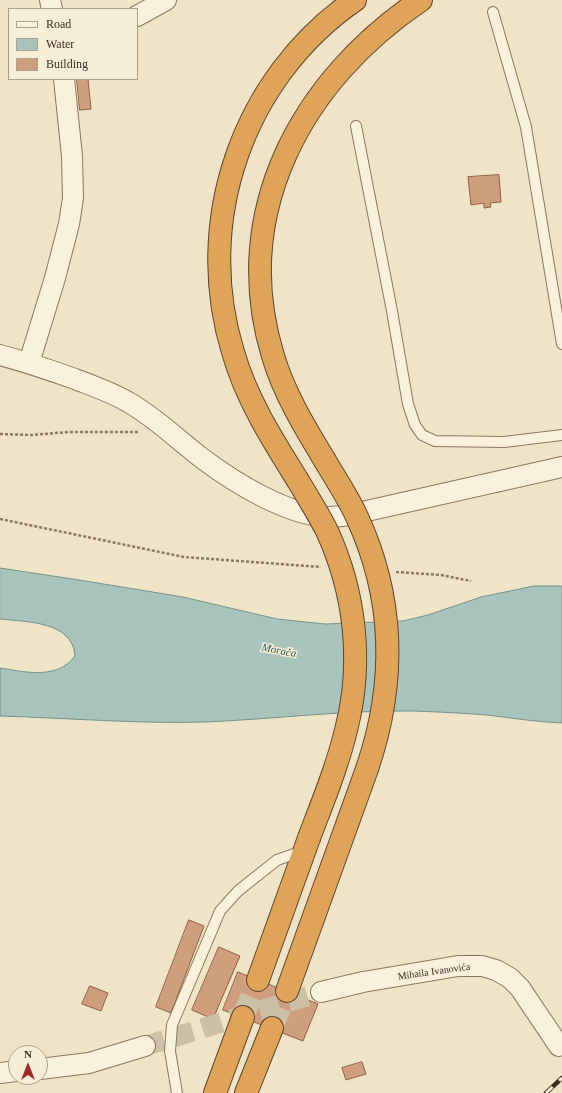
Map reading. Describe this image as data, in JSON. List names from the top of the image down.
{
  "streets": {
    "street": ["Mihaila Ivanovića"]
  },
  "water": ["Morača"],
  "legend": ["Road", "Water", "Building"],
  "north": "top"
}
